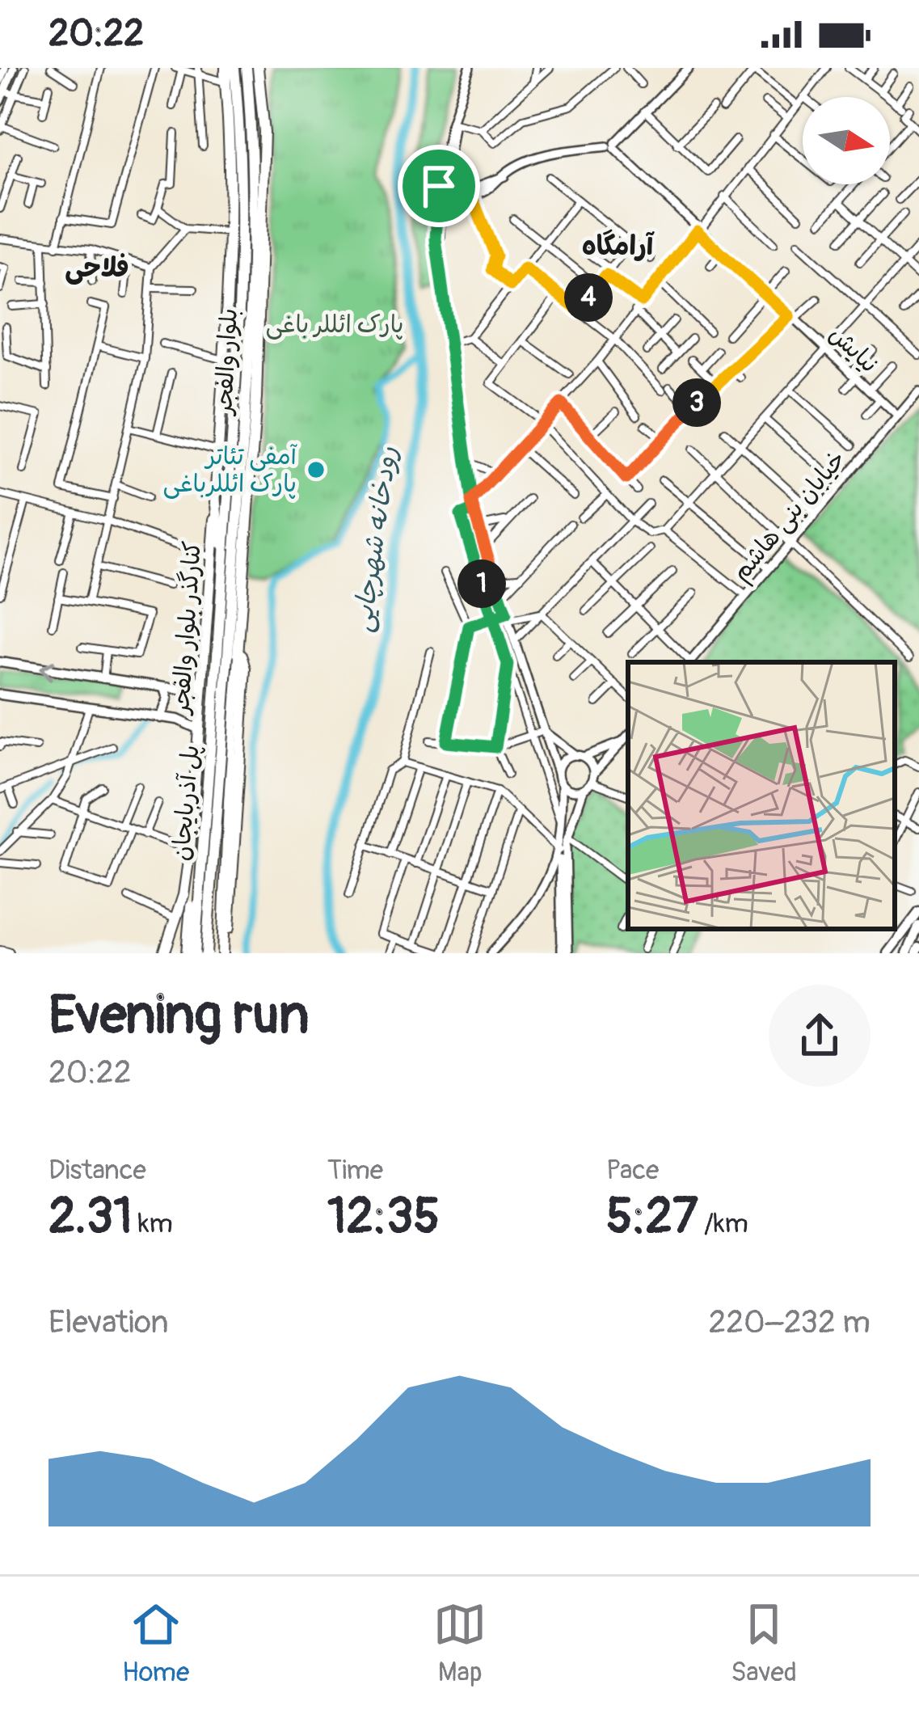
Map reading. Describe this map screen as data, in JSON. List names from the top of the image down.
{
  "streets": {
    "main road": ["بلوار والفجر", "کنارگذر بلوار والفجر", "پل آذربایجان"],
    "street": ["نیایش", "خیابان بنی هاشم"]
  },
  "crossings": [
    ["نیایش", "خیابان بنی هاشم"],
    ["بلوار والفجر", "پل آذربایجان"]
  ],
  "districts": ["آرامگاه", "فلاحی"],
  "water": ["رودخانه شهرچایی"],
  "parks": ["پارک ائللر باغی"],
  "places": ["آمفی تئاتر پارک ائللرباغی"],
  "north": "right",
  "page": {
    "status": "20:22",
    "pins": ["4", "3", "1"],
    "heading": ["Evening run", "20:22"],
    "stats": [
      ["Distance", "2.31 km"],
      ["Time", "12:35"],
      ["Pace", "5:27 /km"]
    ],
    "chart": ["Elevation", "220–232 m"],
    "tabs": ["Home", "Map", "Saved"]
  }
}
